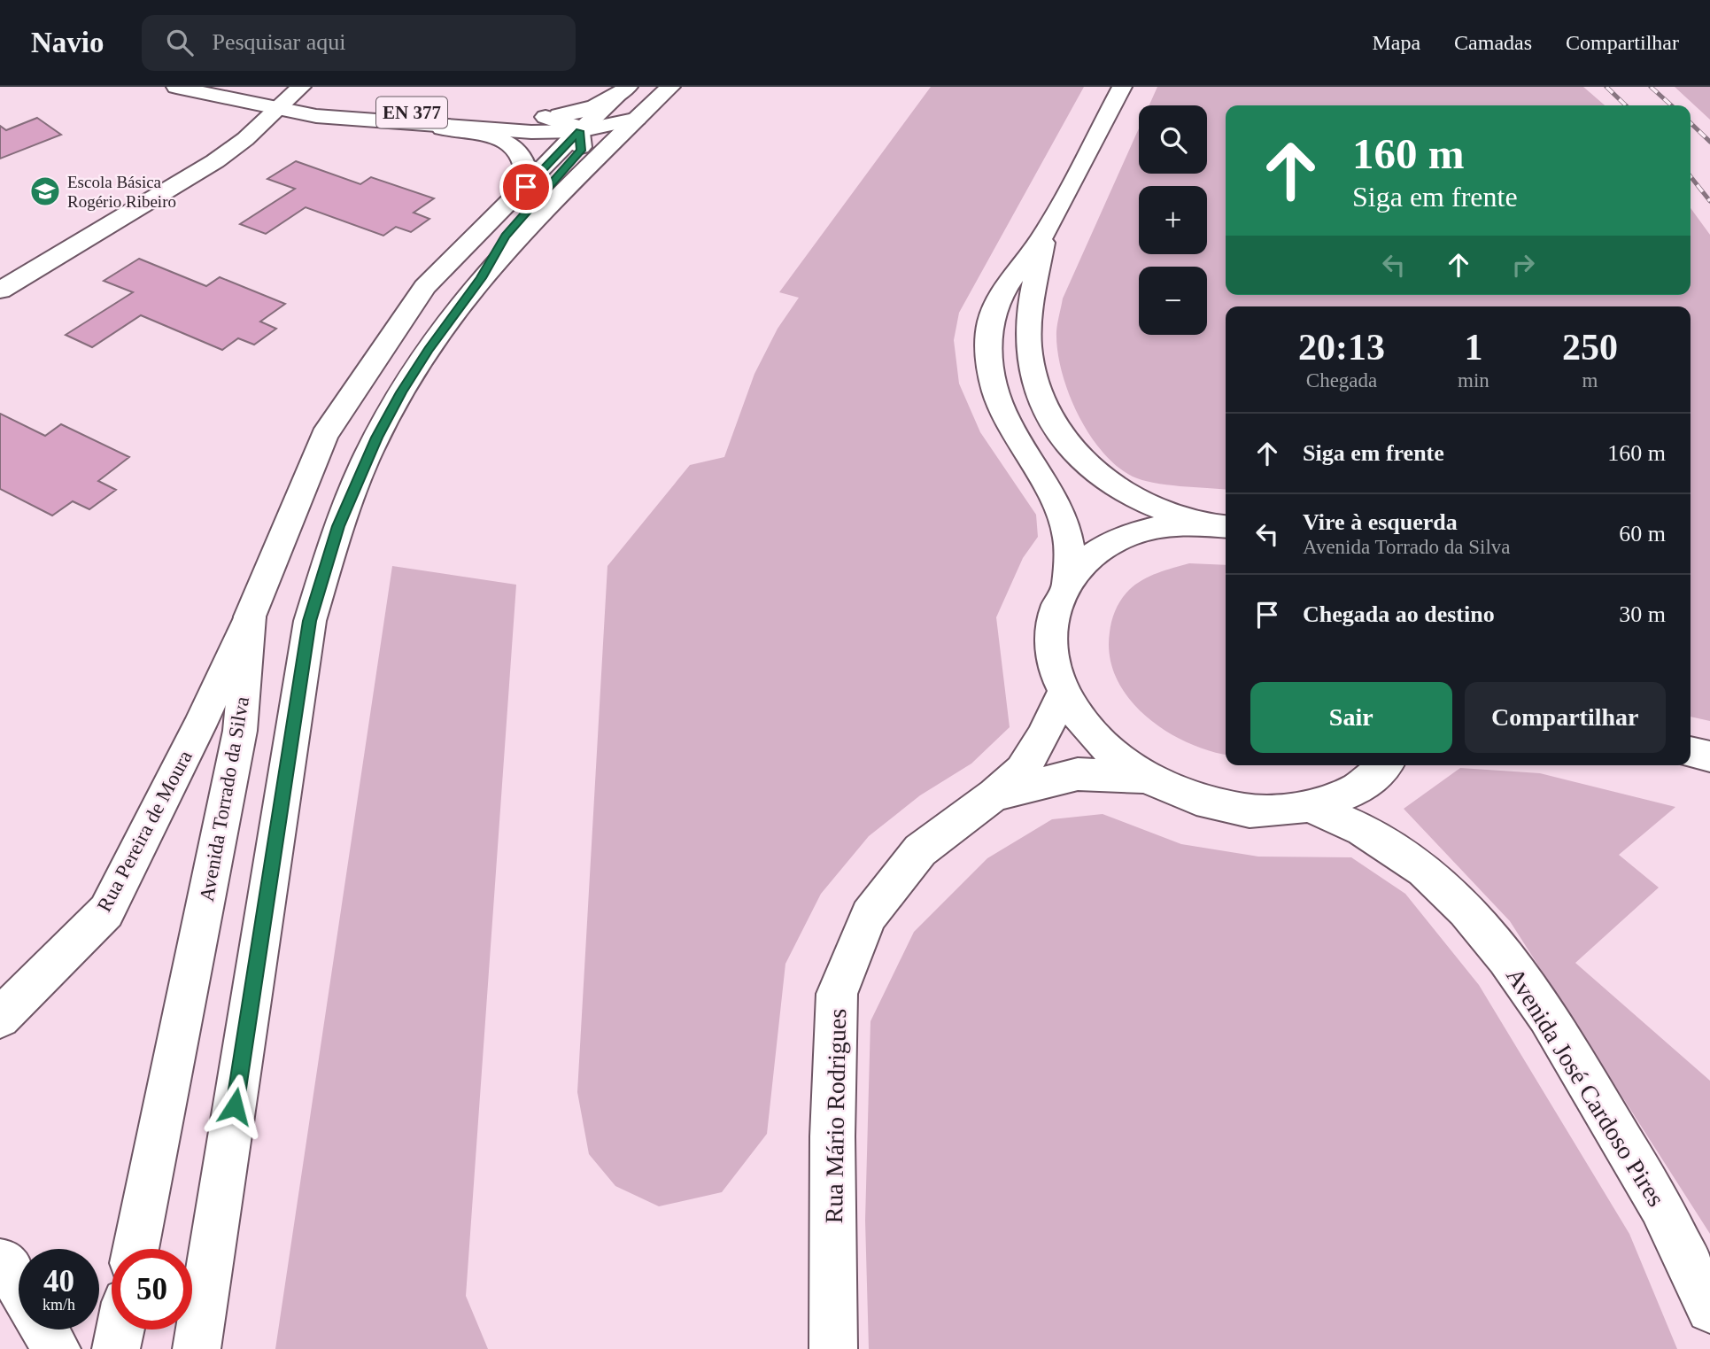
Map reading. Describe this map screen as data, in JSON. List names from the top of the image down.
{
  "streets": {
    "main road": [
      "EN 377",
      "Avenida Torrado da Silva",
      "Rua Pereira de Moura",
      "Avenida José Cardoso Pires",
      "Rua Mário Rodrigues"
    ]
  },
  "crossings": [
    ["EN 377", "Avenida Torrado da Silva"],
    ["Avenida Torrado da Silva", "Rua Pereira de Moura"]
  ],
  "places": {
    "school or university": ["Escola Básica Rogério Ribeiro"]
  },
  "page": {
    "header": "Navio",
    "search": "Pesquisar aqui",
    "nav": ["Mapa", "Camadas", "Compartilhar"],
    "map_buttons": ["+", "−"],
    "turn": ["160 m", "Siga em frente"],
    "eta": [
      "20:13",
      "Chegada",
      "1",
      "min",
      "250",
      "m"
    ],
    "list": [
      {
        "name": "Siga em frente",
        "value": "160 m"
      },
      {
        "name": "Vire à esquerda",
        "note": "Avenida Torrado da Silva",
        "value": "60 m"
      },
      {
        "name": "Chegada ao destino",
        "value": "30 m"
      }
    ],
    "buttons": ["Sair", "Compartilhar"],
    "speed": "40 km/h",
    "limit": "50"
  }
}
